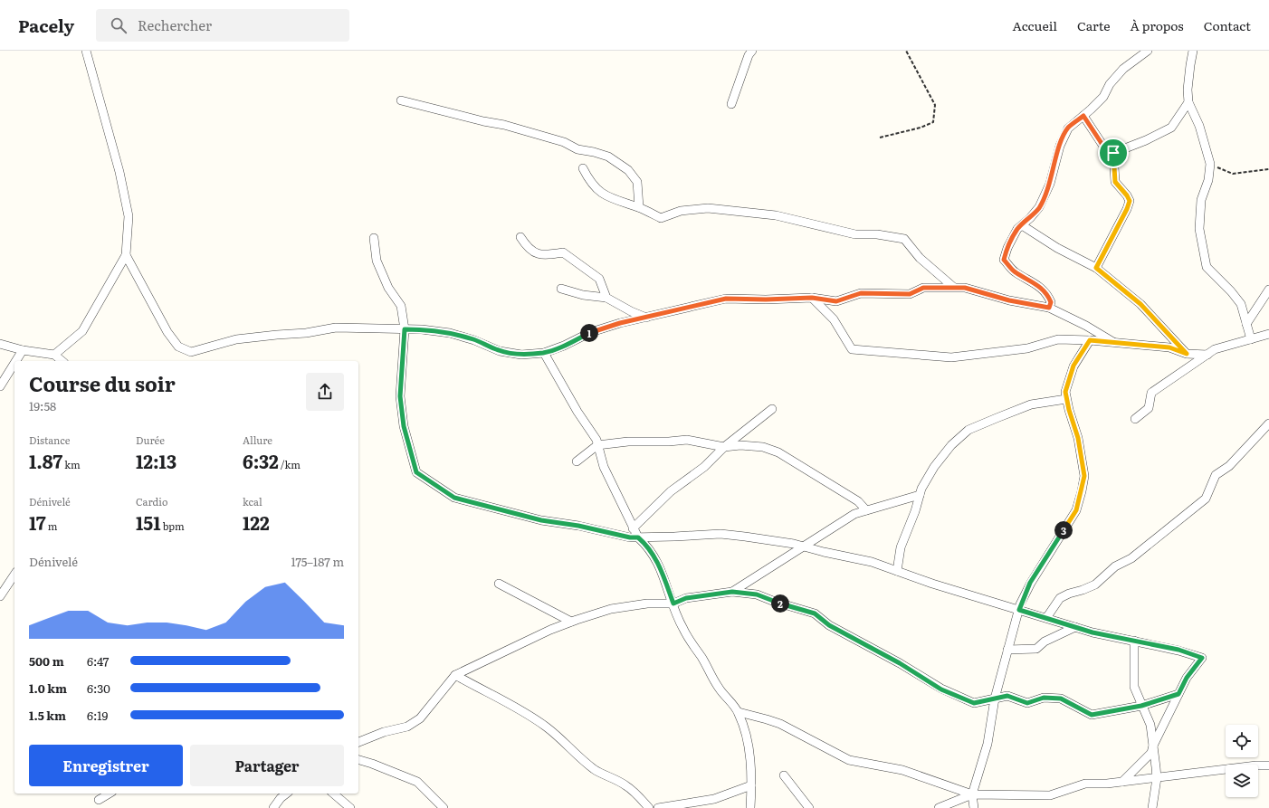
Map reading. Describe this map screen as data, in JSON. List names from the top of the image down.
{
  "page": {
    "header": "Pacely",
    "search": "Rechercher",
    "nav": [
      "Accueil",
      "Carte",
      "À propos",
      "Contact"
    ],
    "pins": ["1", "3", "2"],
    "heading": ["Course du soir", "19:58"],
    "stats": [
      ["Distance", "1.87 km"],
      ["Durée", "12:13"],
      ["Allure", "6:32 /km"],
      ["Dénivelé", "17 m"],
      ["Cardio", "151 bpm"],
      ["kcal", "122"]
    ],
    "chart": ["Dénivelé", "175–187 m"],
    "list": [
      {
        "name": "500 m",
        "note": "6:47"
      },
      {
        "name": "1.0 km",
        "note": "6:30"
      },
      {
        "name": "1.5 km",
        "note": "6:19"
      }
    ],
    "buttons": ["Enregistrer", "Partager"]
  }
}
